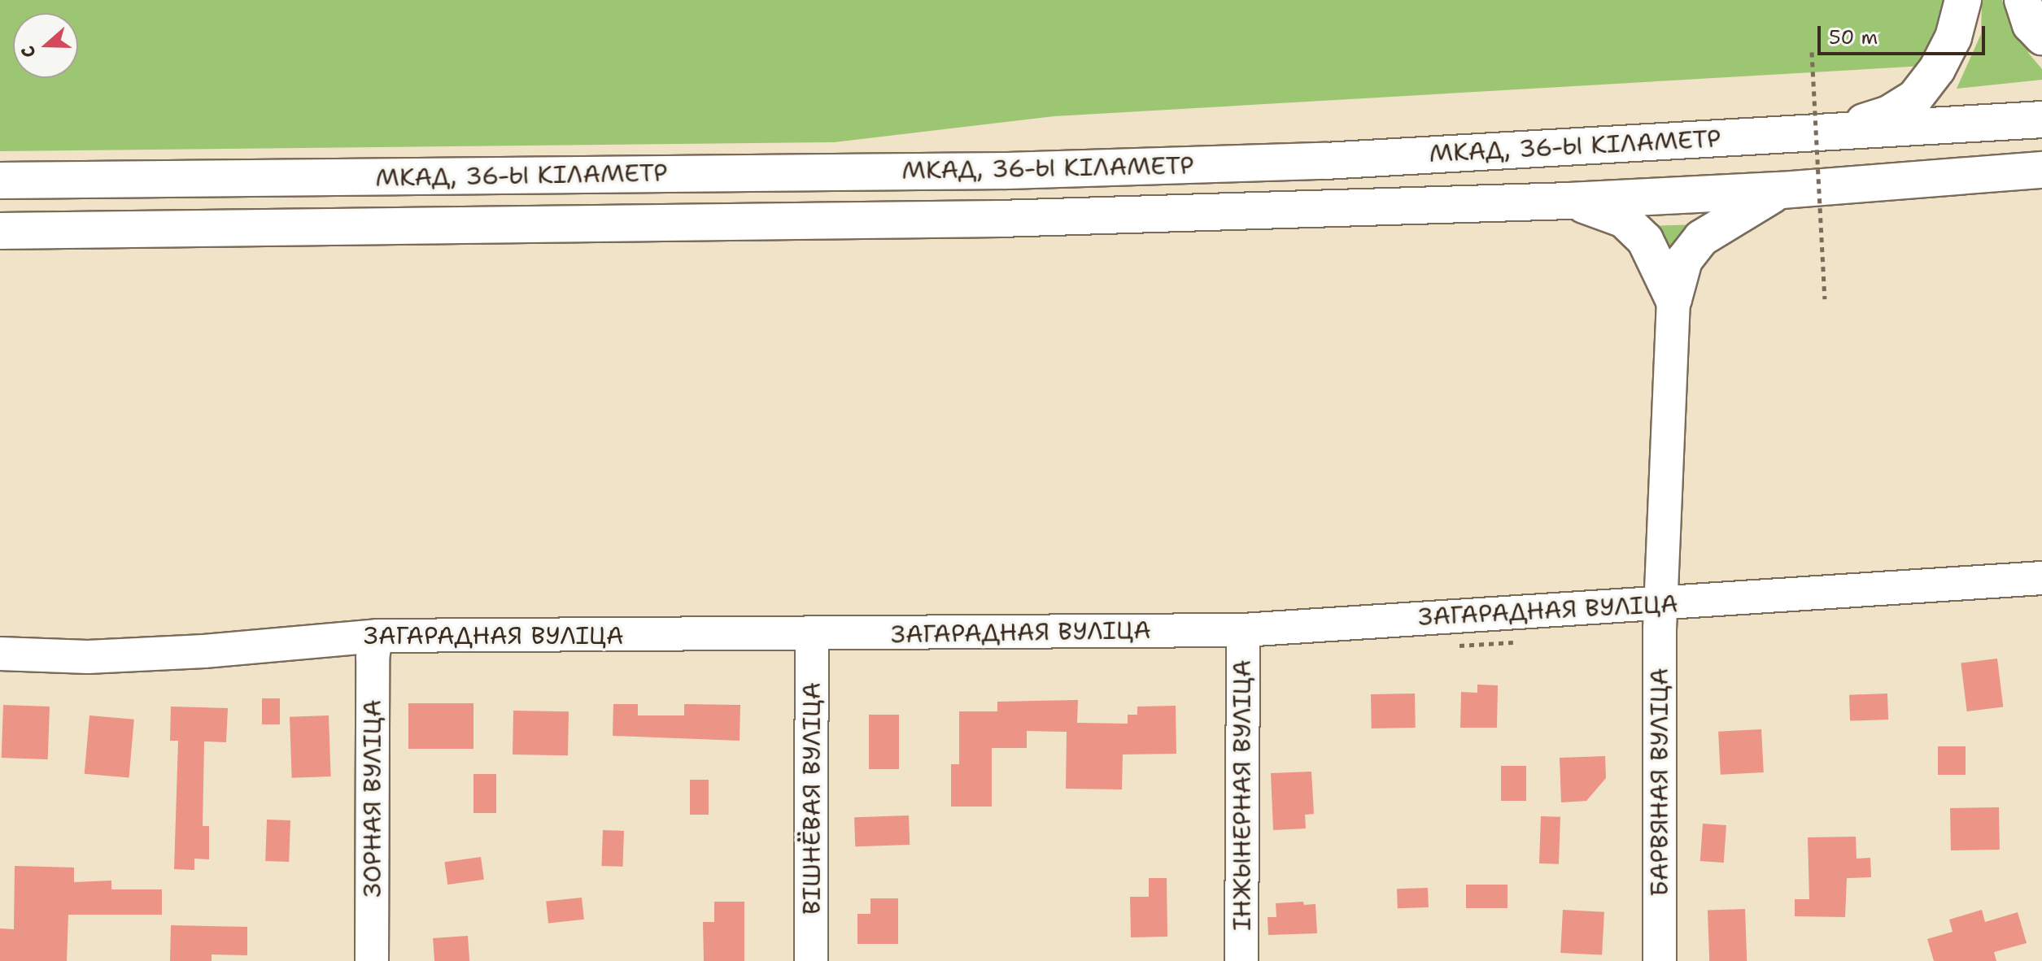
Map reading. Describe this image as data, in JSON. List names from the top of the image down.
{
  "streets": {
    "highway": ["МКАД, 36-Ы КІЛАМЕТР"],
    "street": [
      "ЗАГАРАДНАЯ ВУЛІЦА",
      "БАРВЯНАЯ ВУЛІЦА",
      "ІНЖЫНЕРНАЯ ВУЛІЦА",
      "ЗОРНАЯ ВУЛІЦА",
      "ВІШНЁВАЯ ВУЛІЦА"
    ]
  },
  "crossings": [
    ["ЗАГАРАДНАЯ ВУЛІЦА", "БАРВЯНАЯ ВУЛІЦА"],
    ["ЗАГАРАДНАЯ ВУЛІЦА", "ІНЖЫНЕРНАЯ ВУЛІЦА"],
    ["ЗАГАРАДНАЯ ВУЛІЦА", "ЗОРНАЯ ВУЛІЦА"],
    ["ЗАГАРАДНАЯ ВУЛІЦА", "ВІШНЁВАЯ ВУЛІЦА"]
  ],
  "scale_bar": "50 m",
  "north": "left"
}
